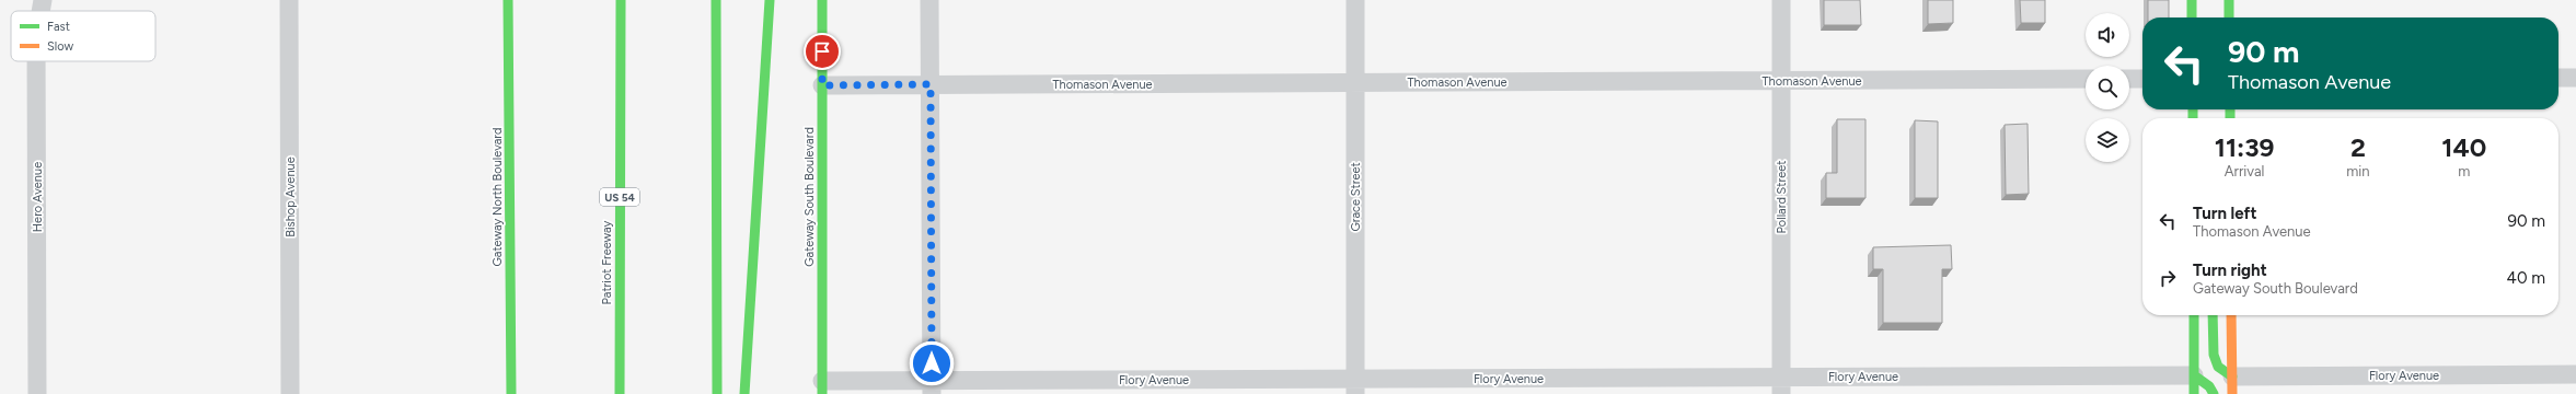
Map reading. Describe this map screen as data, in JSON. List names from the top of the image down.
{
  "streets": {
    "main road": [
      "Gateway North Boulevard",
      "US 54",
      "Gateway South Boulevard",
      "Patriot Freeway"
    ],
    "street": [
      "Thomason Avenue",
      "Hero Avenue",
      "Bishop Avenue",
      "Grace Street",
      "Pollard Street",
      "Flory Avenue"
    ]
  },
  "crossings": [
    ["Thomason Avenue", "Gateway South Boulevard"],
    ["Thomason Avenue", "Grace Street"],
    ["Thomason Avenue", "Pollard Street"],
    ["Gateway South Boulevard", "Flory Avenue"],
    ["Grace Street", "Flory Avenue"],
    ["Pollard Street", "Flory Avenue"]
  ],
  "legend": ["Fast", "Slow"],
  "page": {
    "turn": ["90 m", "Thomason Avenue"],
    "eta": [
      "11:39",
      "Arrival",
      "2",
      "min",
      "140",
      "m"
    ],
    "list": [
      {
        "name": "Turn left",
        "note": "Thomason Avenue",
        "value": "90 m"
      },
      {
        "name": "Turn right",
        "note": "Gateway South Boulevard",
        "value": "40 m"
      }
    ]
  }
}
